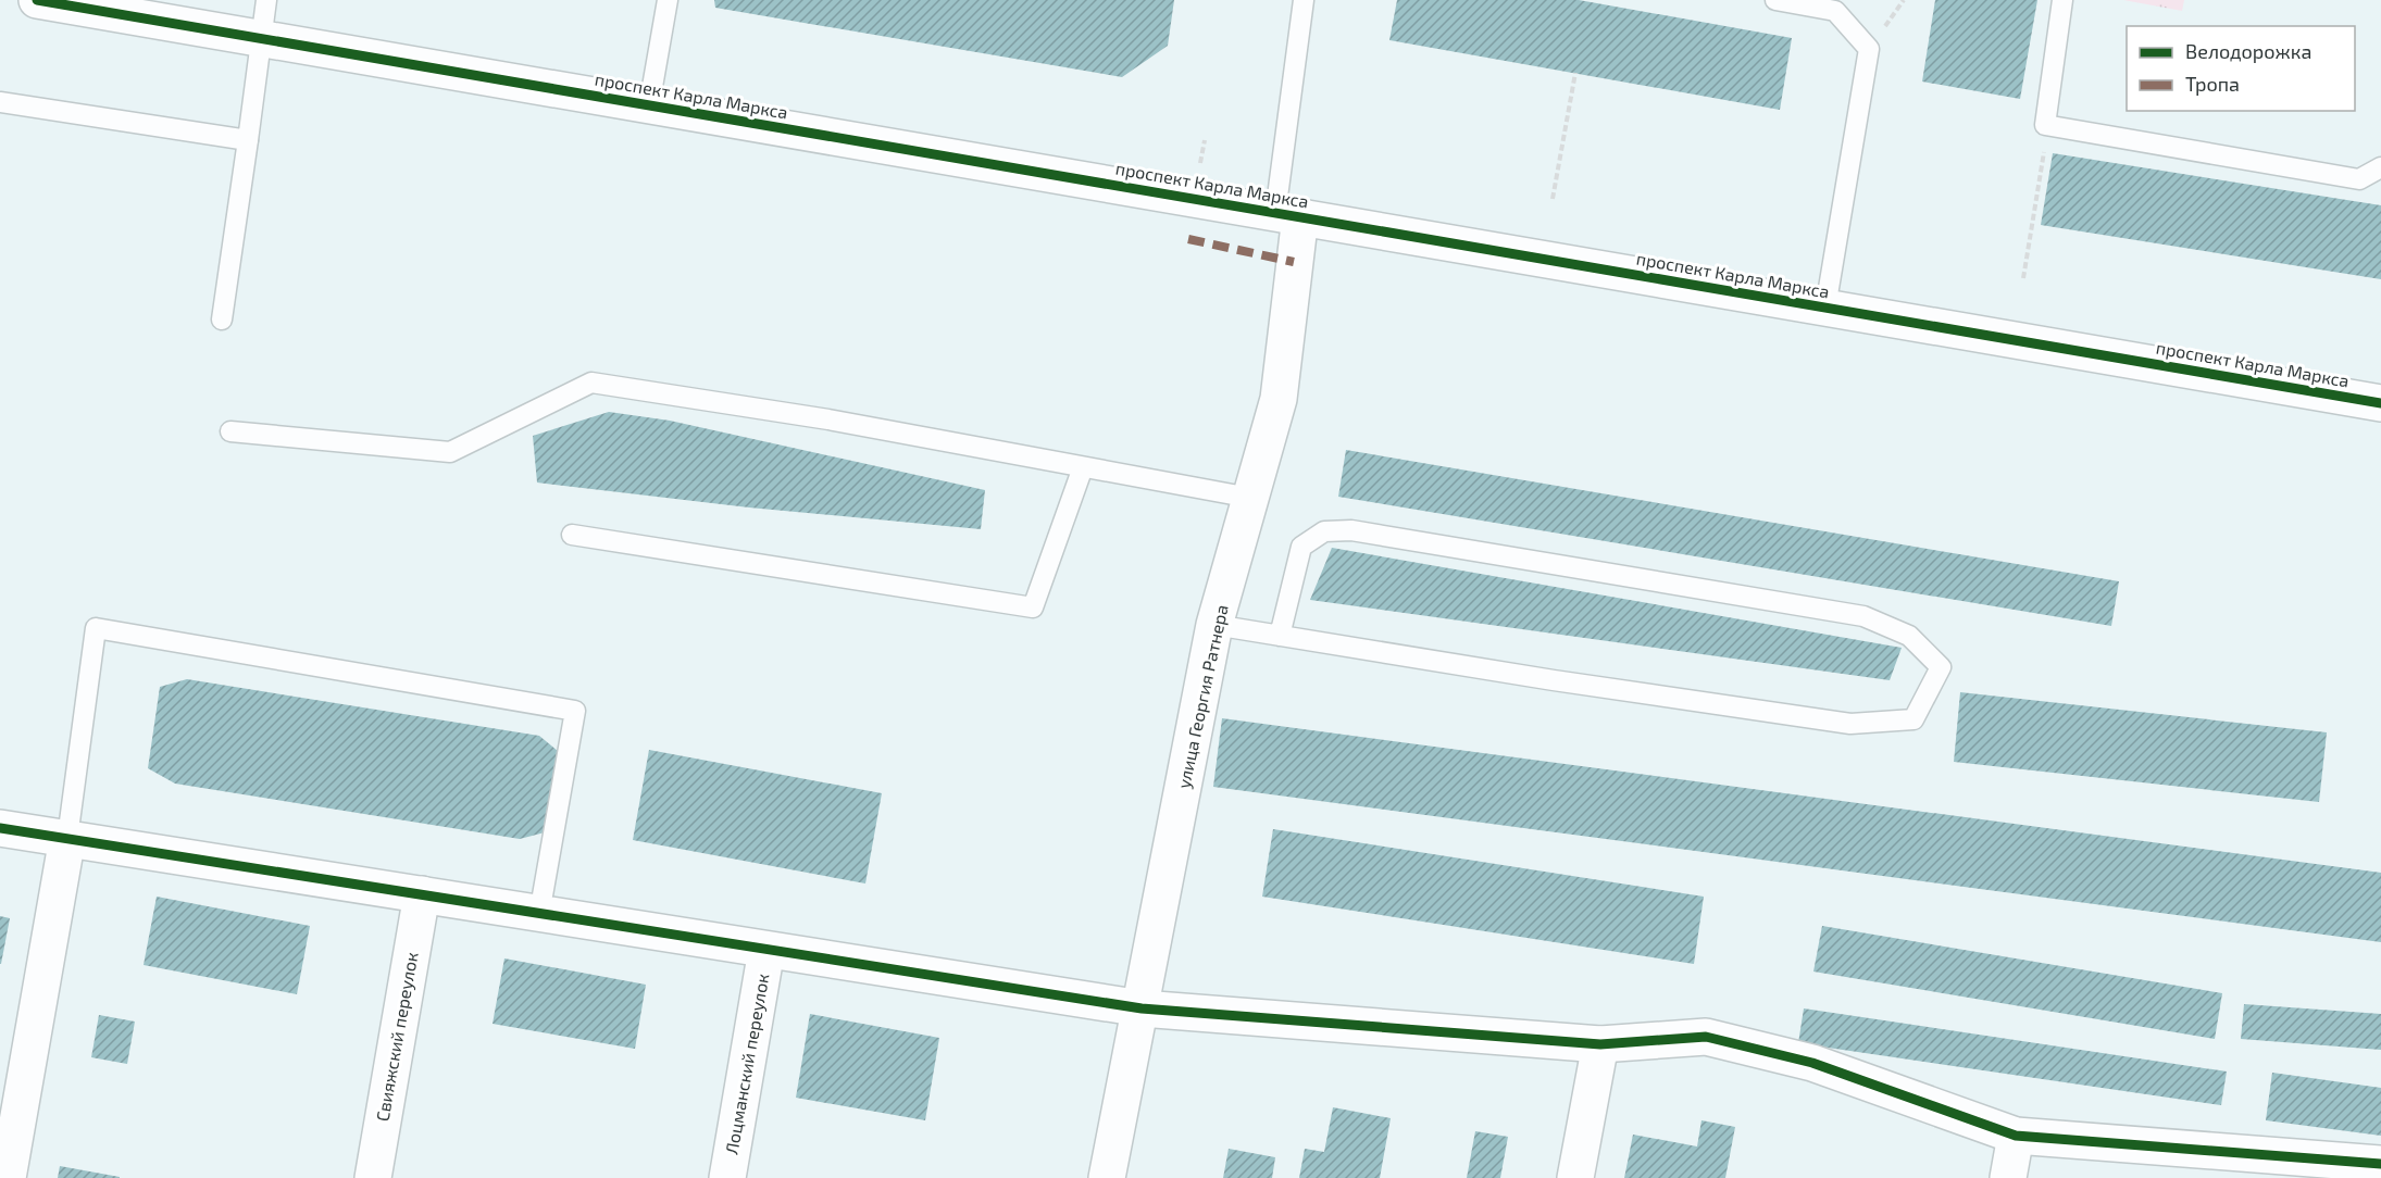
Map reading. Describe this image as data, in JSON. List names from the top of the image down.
{
  "streets": {
    "street": [
      "проспект Карла Маркса",
      "улица Георгия Ратнера",
      "Свияжский переулок",
      "Лоцманский переулок"
    ]
  },
  "crossings": [
    ["проспект Карла Маркса", "улица Георгия Ратнера"]
  ],
  "legend": ["Велодорожка", "Тропа"]
}
